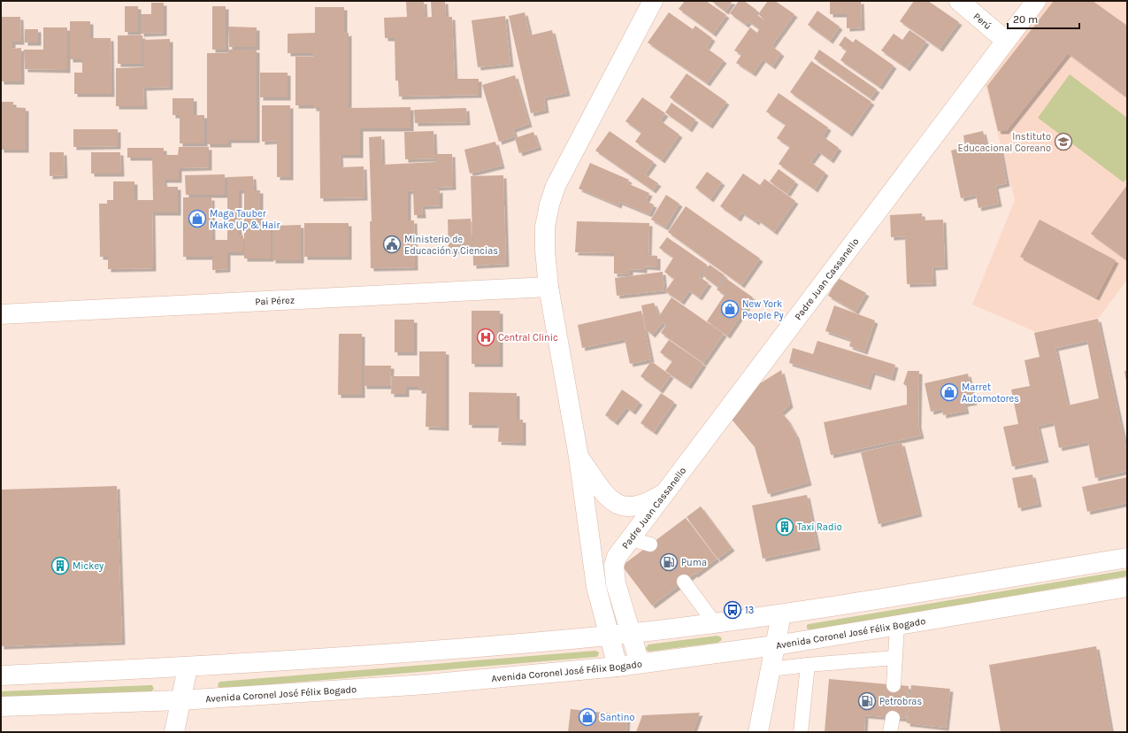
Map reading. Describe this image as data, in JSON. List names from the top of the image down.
{
  "streets": {
    "street": [
      "Perú",
      "Padre Juan Cassanello",
      "Pai Pérez",
      "Avenida Coronel José Félix Bogado"
    ]
  },
  "crossings": [
    ["Perú", "Padre Juan Cassanello"]
  ],
  "places": {
    "school or university": ["Instituto Educacional Coreano"],
    "shop": [
      "Maga Tauber Make Up & Hair",
      "New York People Py",
      "Marret Automotores",
      "Santino"
    ],
    "public building": ["Ministerio de Educación y Ciencias"],
    "hospital": ["Central Clinic"],
    "building": ["Taxi Radio", "Mickey"],
    "fuel station": ["Puma", "Petrobras"],
    "bus stop": ["13"]
  },
  "scale_bar": "20 m"
}
